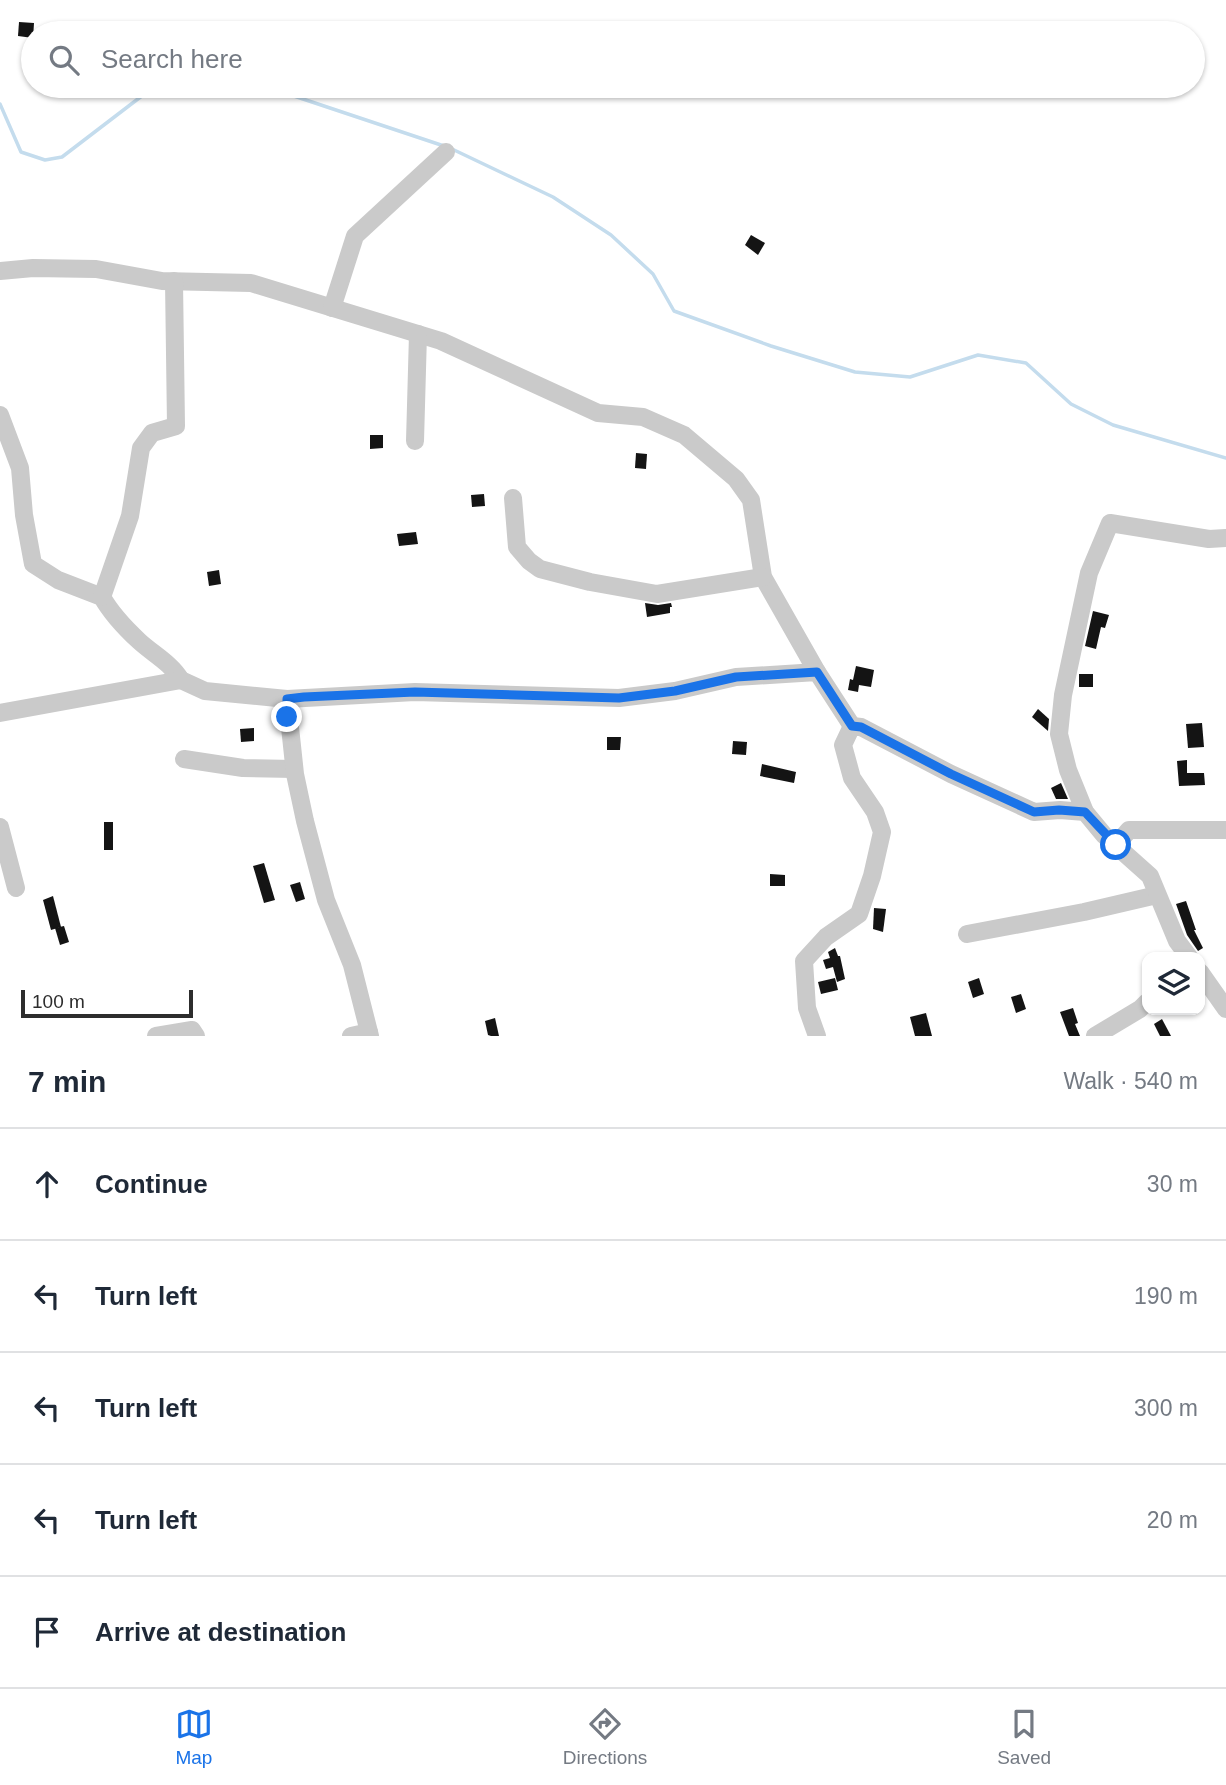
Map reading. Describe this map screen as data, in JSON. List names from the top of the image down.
{
  "scale_bar": "100 m",
  "page": {
    "search": "Search here",
    "scale": "100 m",
    "heading": ["7 min", "Walk · 540 m"],
    "list": [
      ["Continue", "30 m"],
      ["Turn left", "190 m"],
      ["Turn left", "300 m"],
      ["Turn left", "20 m"],
      "Arrive at destination"
    ],
    "nav": ["Map", "Directions", "Saved"]
  }
}
